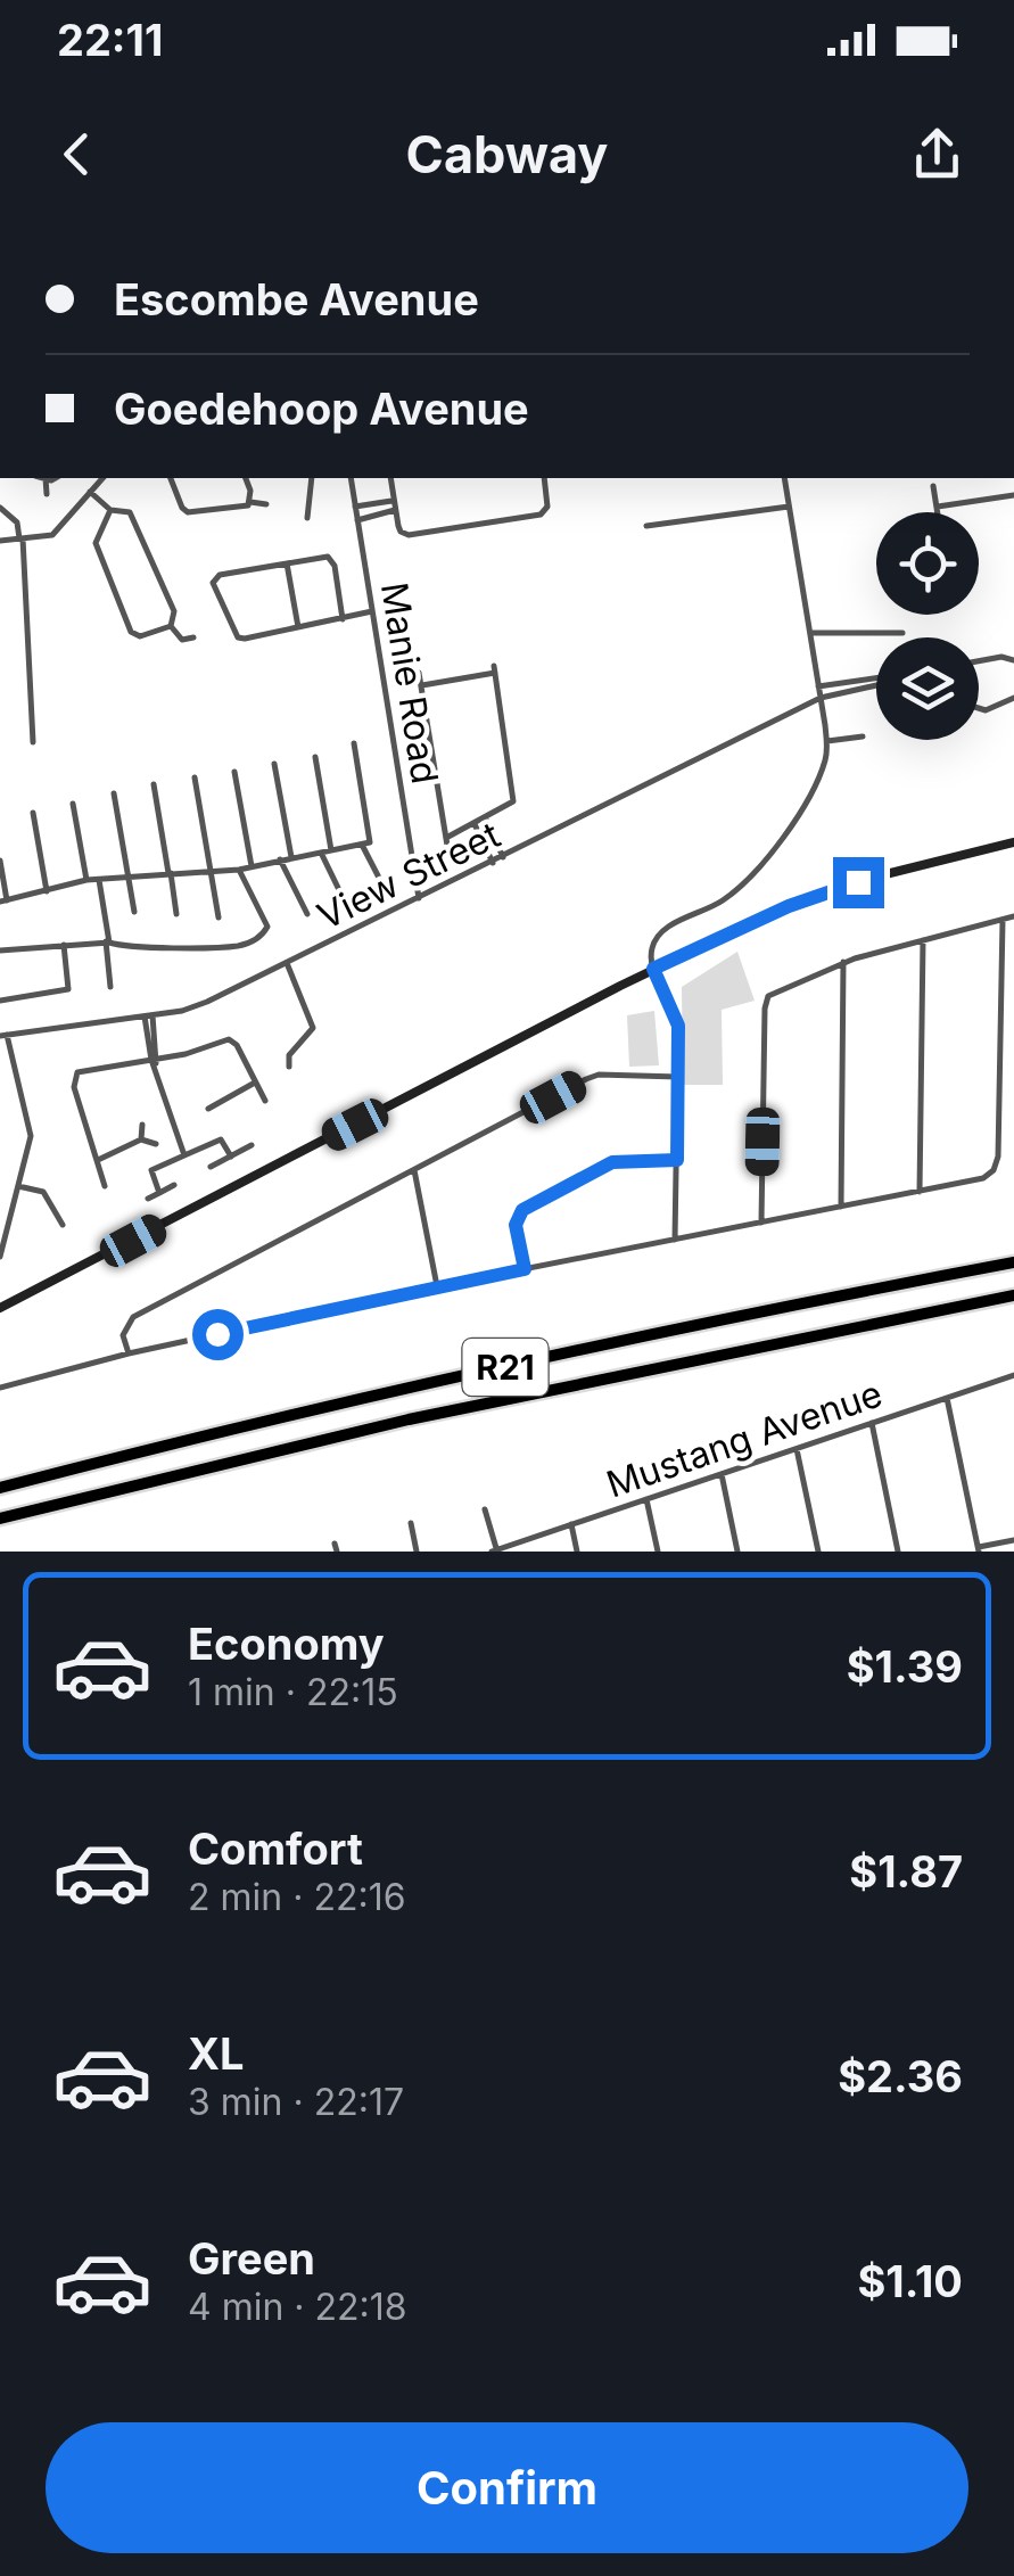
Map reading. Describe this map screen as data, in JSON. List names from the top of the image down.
{
  "streets": {
    "highway": ["R21"],
    "street": ["Manie Road", "View Street", "Mustang Avenue"]
  },
  "crossings": [
    ["Manie Road", "View Street"]
  ],
  "page": {
    "status": "22:11",
    "header": "Cabway",
    "banner": ["Escombe Avenue", "Goedehoop Avenue"],
    "list": [
      {
        "name": "Economy",
        "note": "1 min · 22:15",
        "value": "$1.39"
      },
      {
        "name": "Comfort",
        "note": "2 min · 22:16",
        "value": "$1.87"
      },
      {
        "name": "XL",
        "note": "3 min · 22:17",
        "value": "$2.36"
      },
      {
        "name": "Green",
        "note": "4 min · 22:18",
        "value": "$1.10"
      }
    ],
    "buttons": "Confirm"
  }
}
